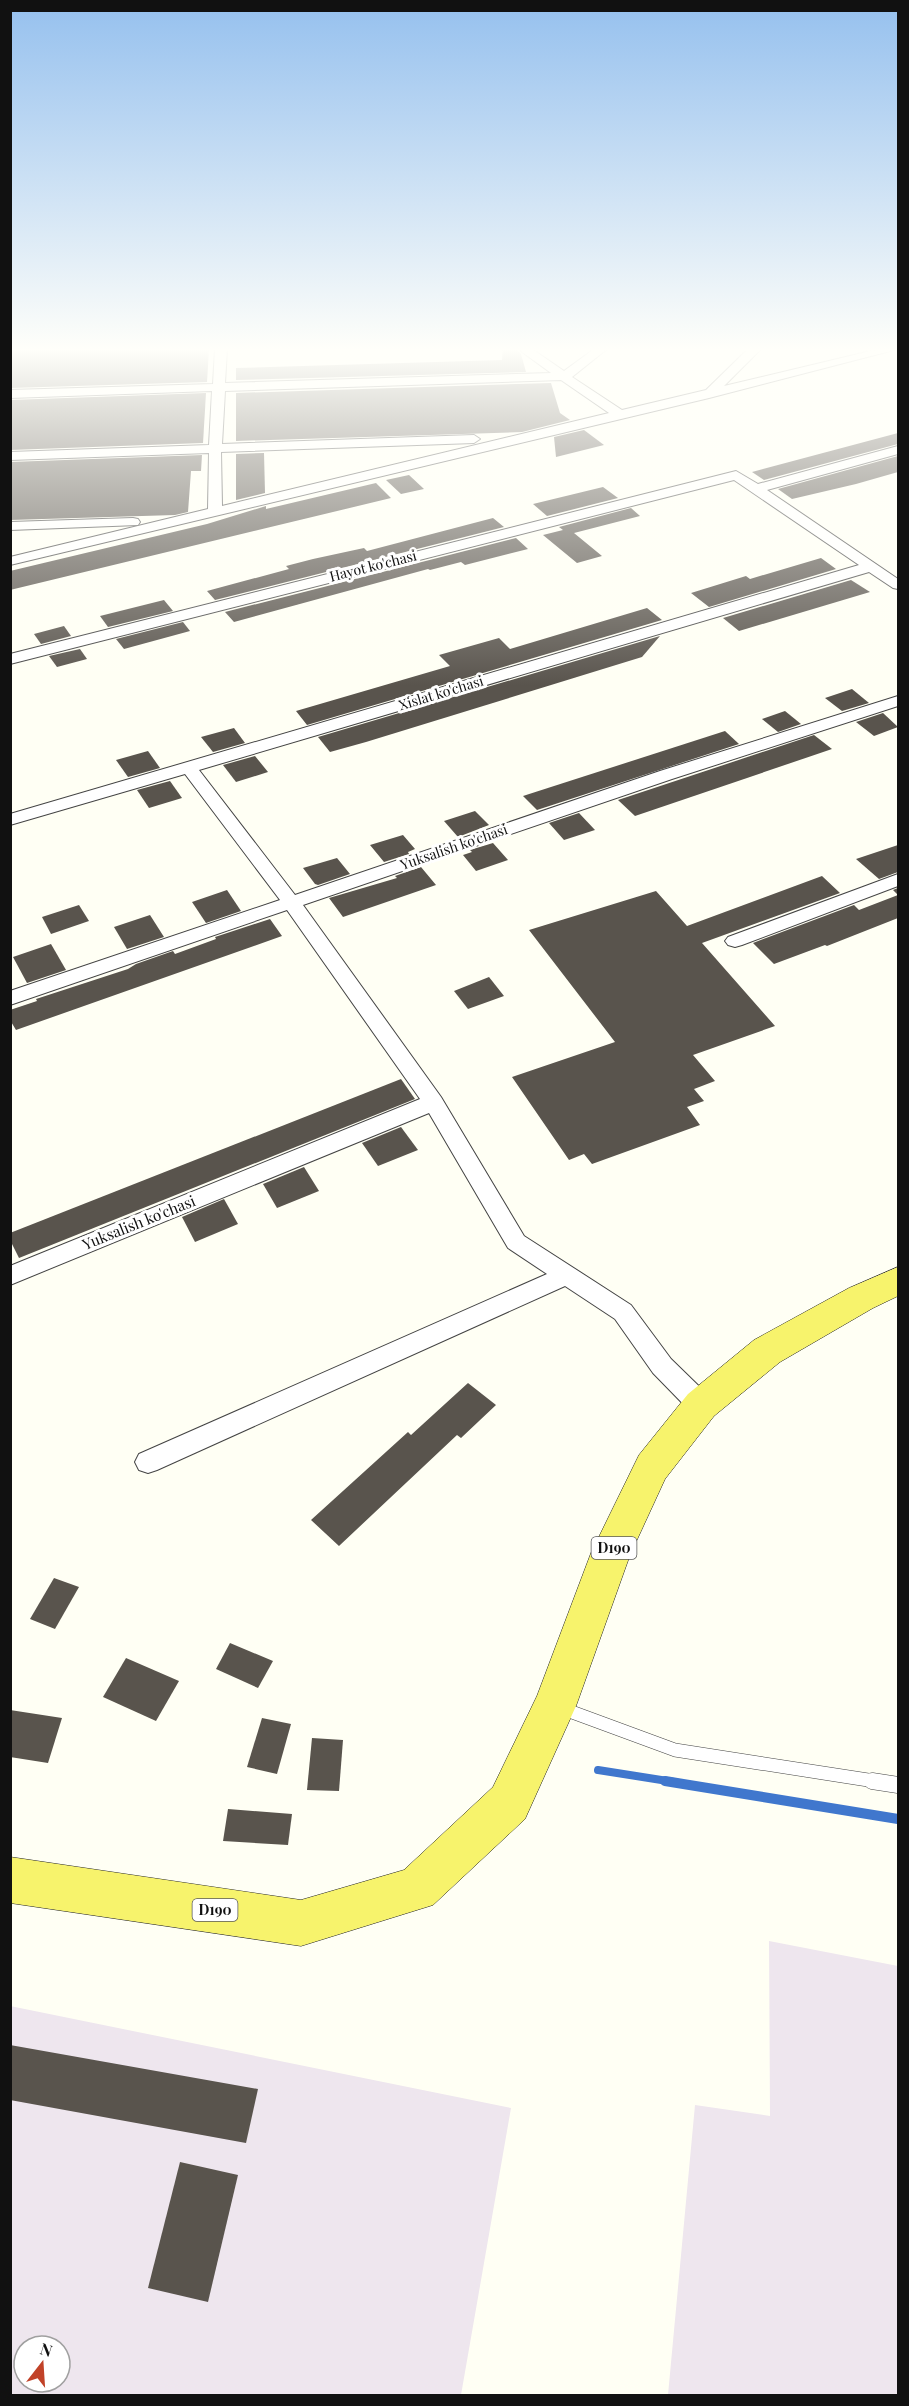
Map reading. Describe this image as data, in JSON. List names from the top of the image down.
{
  "streets": {
    "main road": ["D190"],
    "street": ["Hayot ko'chasi", "Xislat ko'chasi", "Yuksalish ko'chasi"]
  },
  "north": "top"
}
